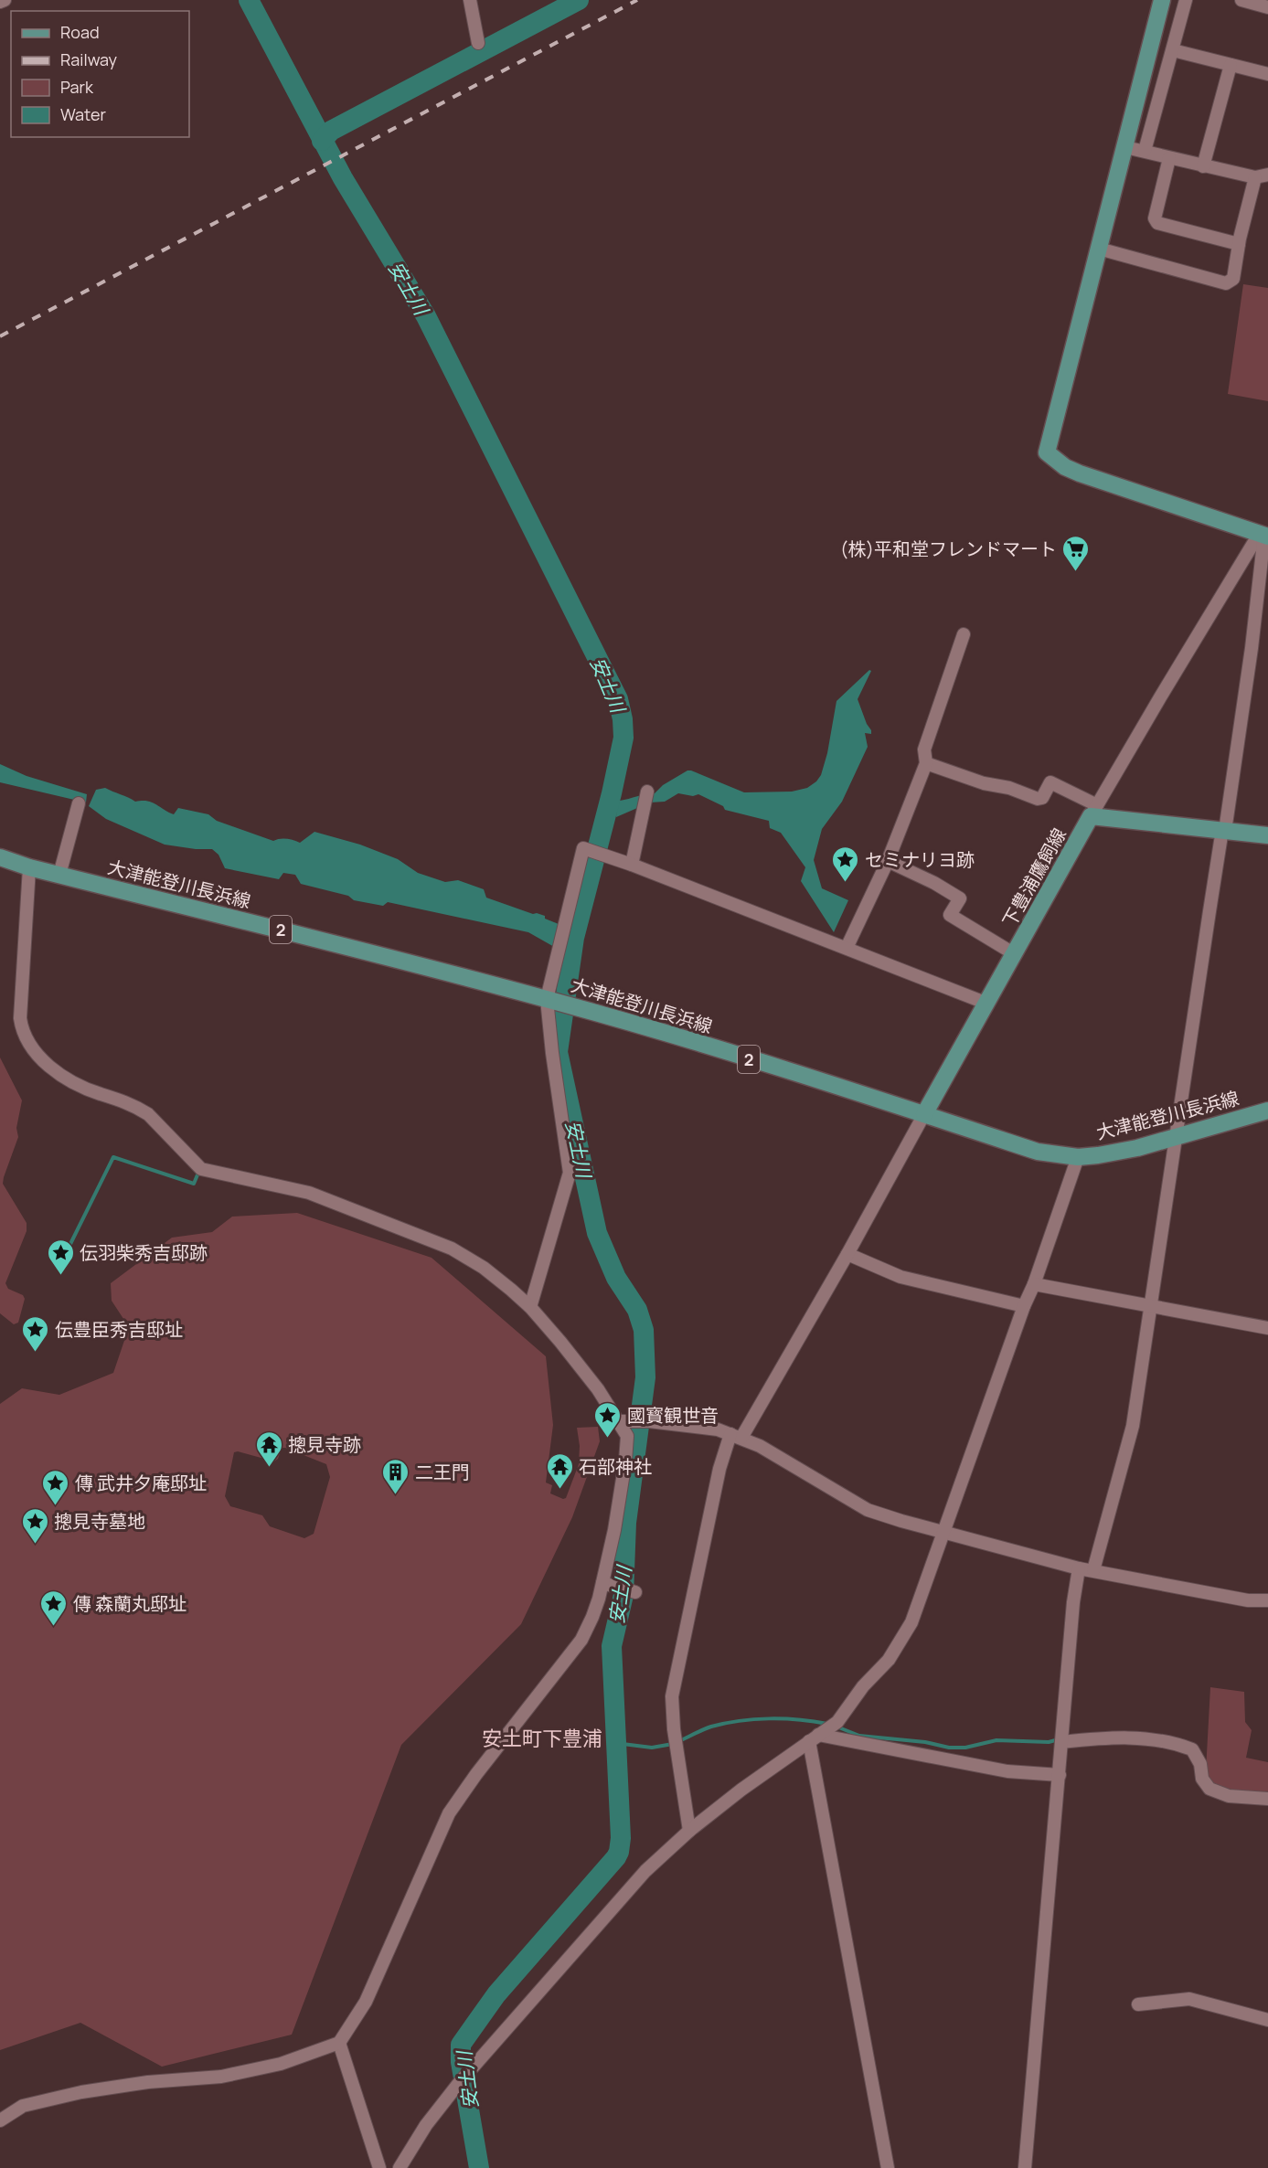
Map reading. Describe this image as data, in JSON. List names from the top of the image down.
{
  "streets": {
    "main road": ["下豊浦鷹飼線", "大津能登川長浜線", "2"]
  },
  "crossings": [
    ["下豊浦鷹飼線", "大津能登川長浜線"]
  ],
  "districts": ["安土町下豊浦"],
  "water": ["安土川"],
  "places": {
    "supermarket": ["(株)平和堂フレンドマート"],
    "place": [
      "セミナリヨ跡",
      "伝羽柴秀吉邸跡",
      "伝豊臣秀吉邸址",
      "國寳観世音",
      "傳 武井夕庵邸址",
      "摠見寺墓地",
      "傳 森蘭丸邸址"
    ],
    "temple": ["摠見寺跡", "石部神社"],
    "building": ["二王門"]
  },
  "legend": [
    "Road",
    "Railway",
    "Park",
    "Water"
  ]
}
